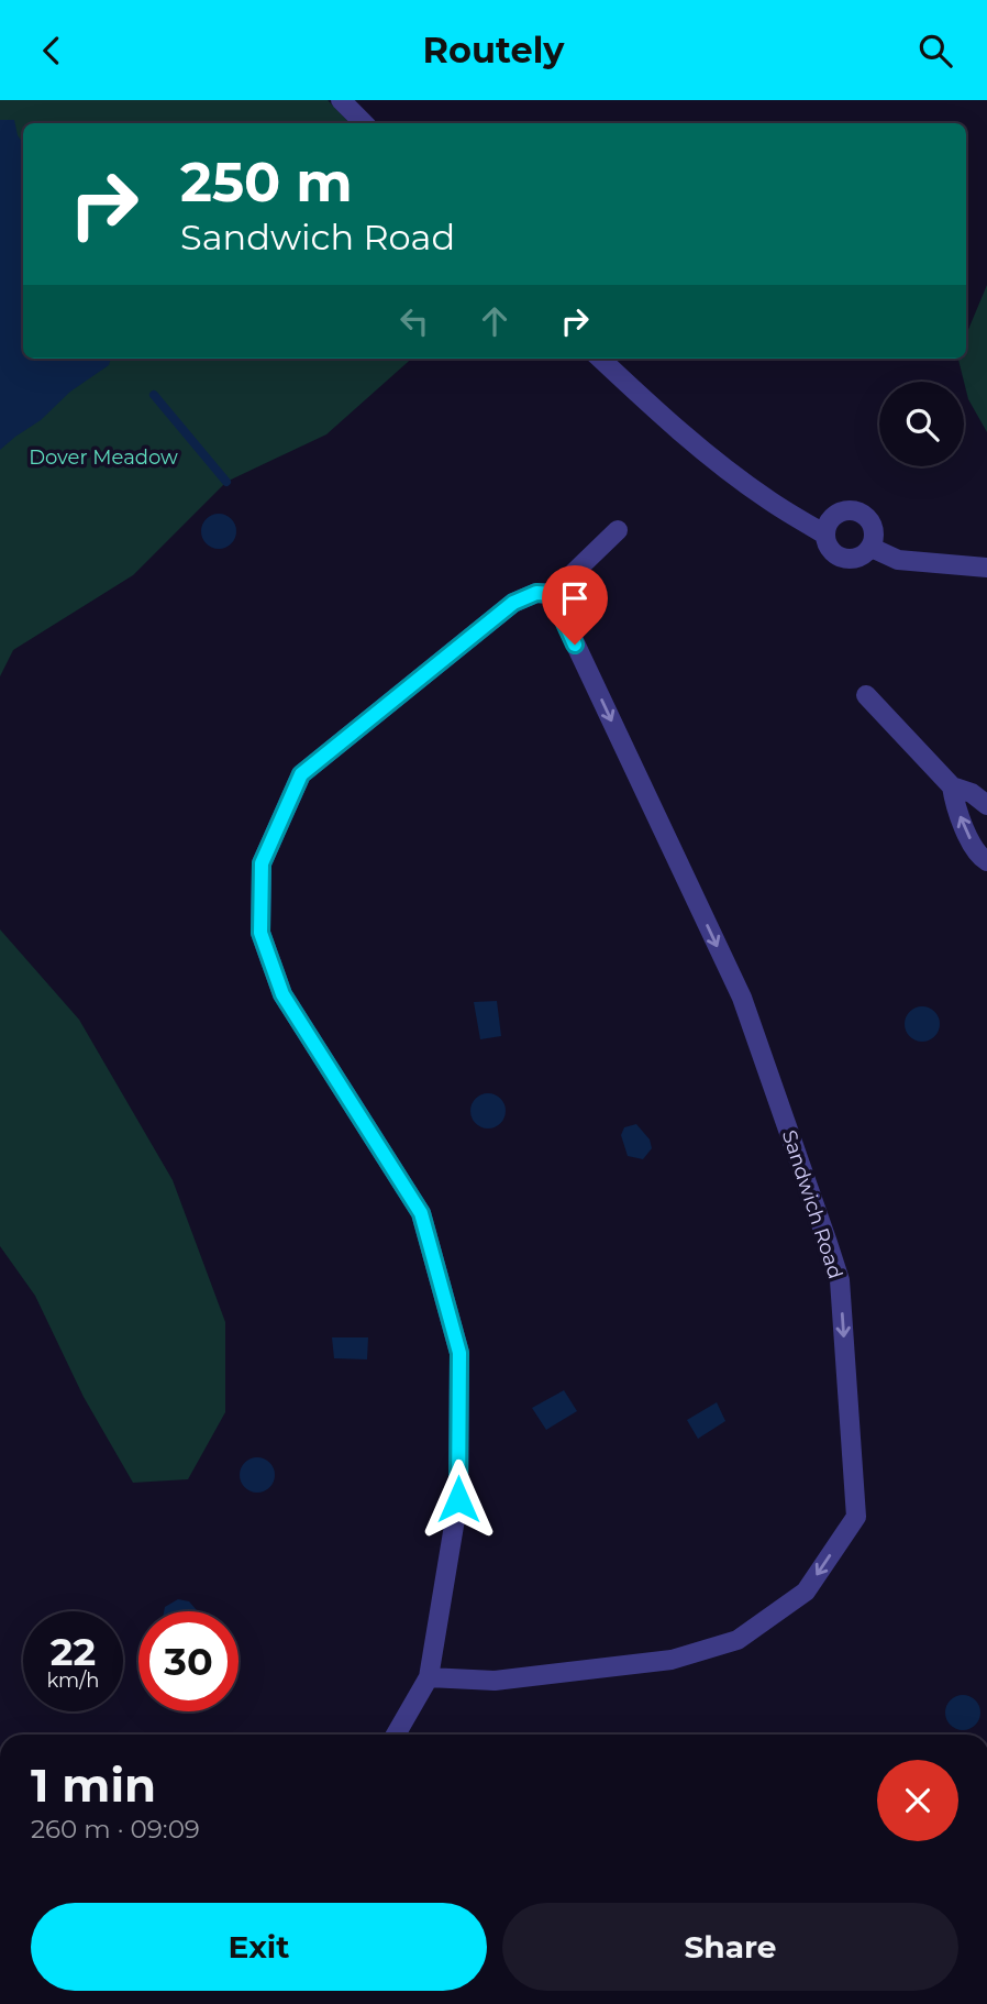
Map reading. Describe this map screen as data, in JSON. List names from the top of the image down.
{
  "streets": {
    "street": ["Sandwich Road"]
  },
  "parks": ["Dover Meadow"],
  "page": {
    "header": "Routely",
    "turn": ["250 m", "Sandwich Road"],
    "speed": "22 km/h",
    "limit": "30",
    "heading": ["1 min", "260 m · 09:09"],
    "buttons": ["Exit", "Share"]
  }
}
